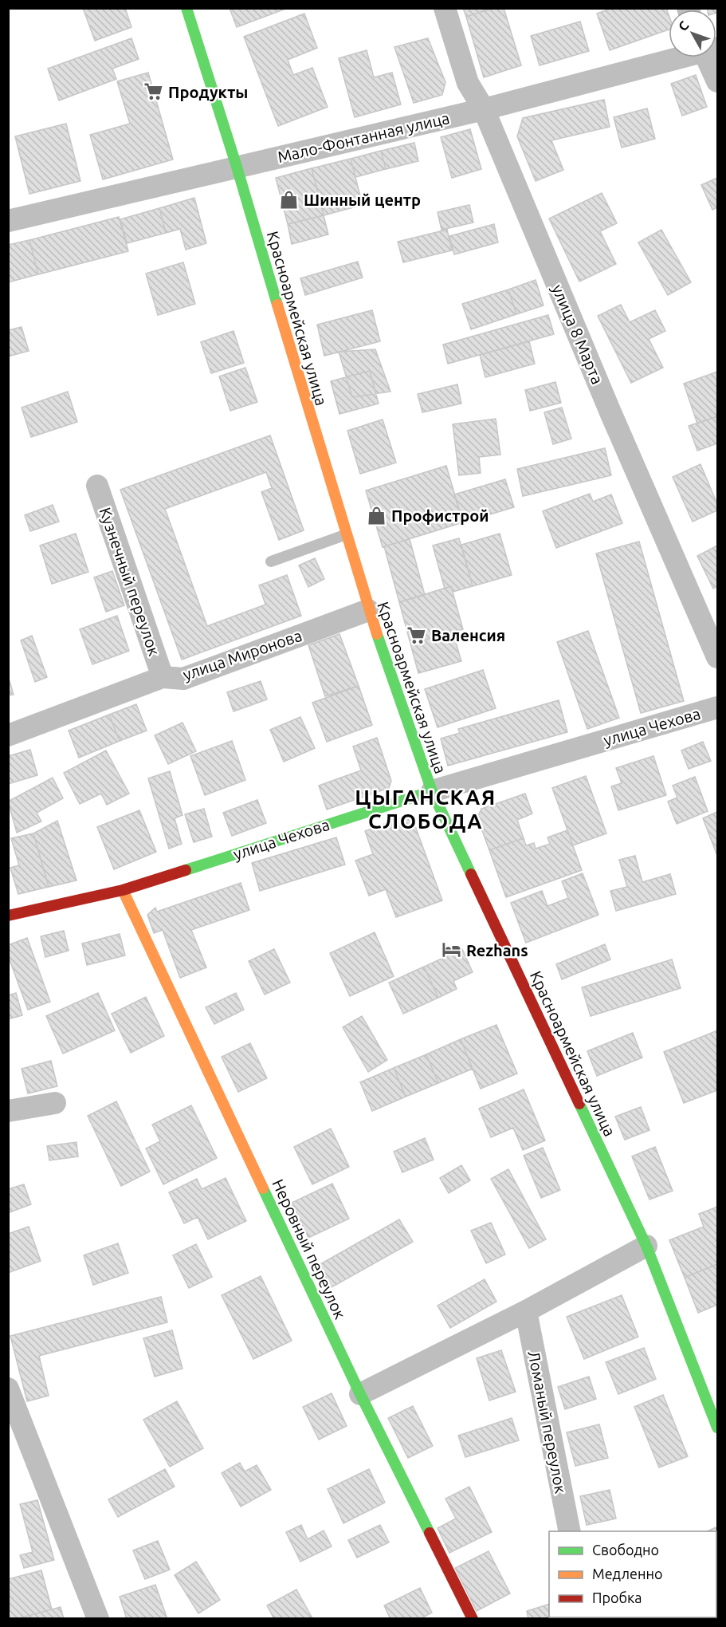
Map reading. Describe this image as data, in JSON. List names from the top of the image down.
{
  "streets": {
    "main road": ["Красноармейская улица", "улица Чехова", "Неровный переулок"],
    "street": [
      "Мало-Фонтанная улица",
      "улица 8 Марта",
      "Кузнечный переулок",
      "улица Миронова",
      "Ломаный переулок"
    ]
  },
  "crossings": [
    ["Мало-Фонтанная улица", "Красноармейская улица"],
    ["Мало-Фонтанная улица", "улица 8 Марта"],
    ["Красноармейская улица", "улица Миронова"],
    ["Красноармейская улица", "улица Чехова"],
    ["Кузнечный переулок", "улица Миронова"],
    ["улица Чехова", "Неровный переулок"]
  ],
  "districts": ["ЦЫГАНСКАЯ СЛОБОДА"],
  "places": {
    "supermarket": ["Продукты", "Валенсия"],
    "shop": ["Шинный центр", "Профистрой"],
    "hotel": ["Rezhans"]
  },
  "legend": ["Свободно", "Медленно", "Пробка"],
  "north": "top left"
}
